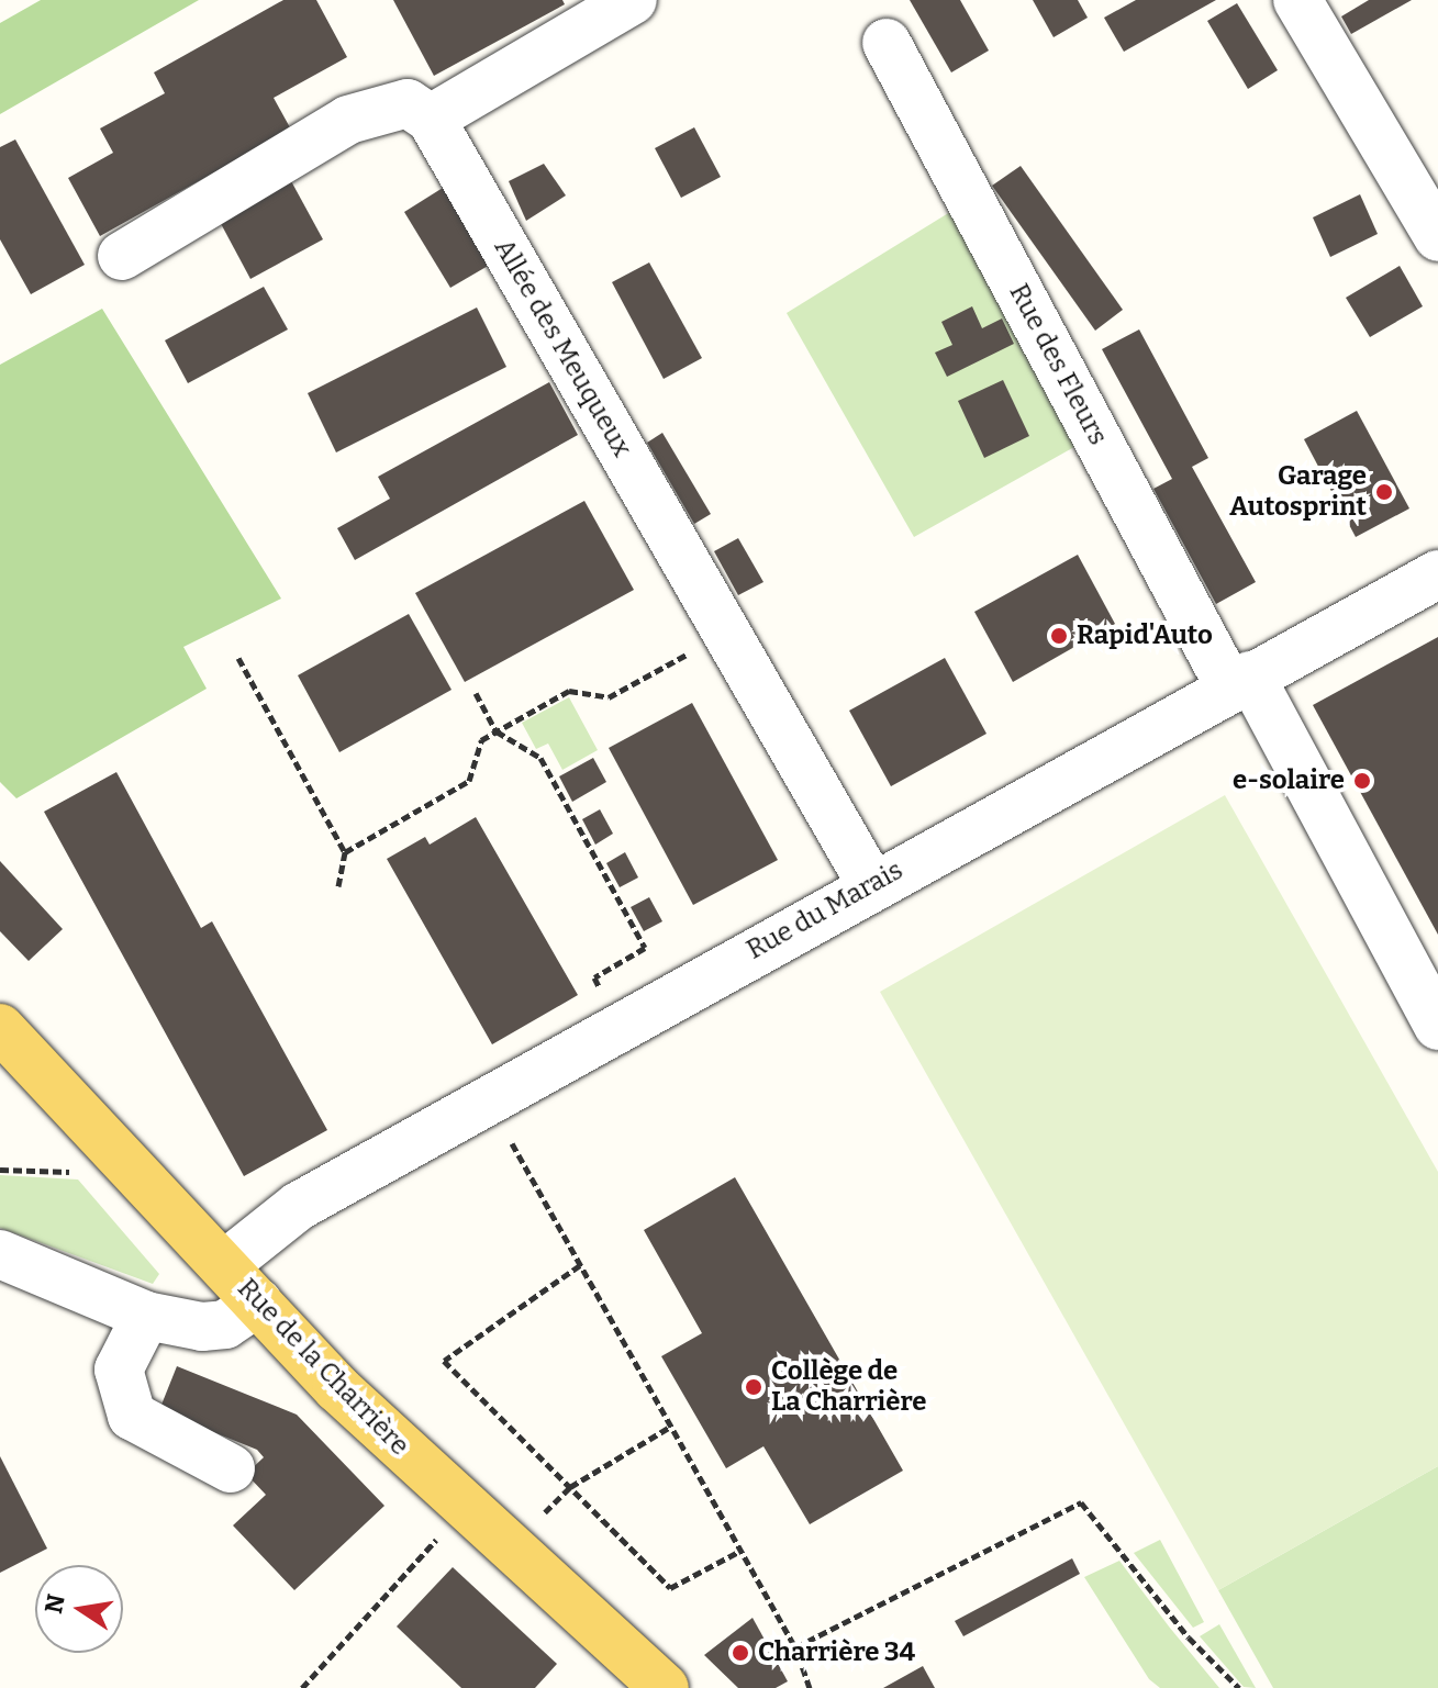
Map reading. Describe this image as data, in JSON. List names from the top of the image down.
{
  "streets": {
    "main road": ["Rue de la Charrière"],
    "street": ["Allée des Meuqueux", "Rue des Fleurs", "Rue du Marais"]
  },
  "crossings": [
    ["Allée des Meuqueux", "Rue du Marais"],
    ["Rue des Fleurs", "Rue du Marais"],
    ["Rue du Marais", "Rue de la Charrière"]
  ],
  "places": [
    "Garage Autosprint",
    "Rapid'Auto",
    "e-solaire",
    "Collège de La Charrière",
    "Charrière 34"
  ],
  "north": "left"
}
